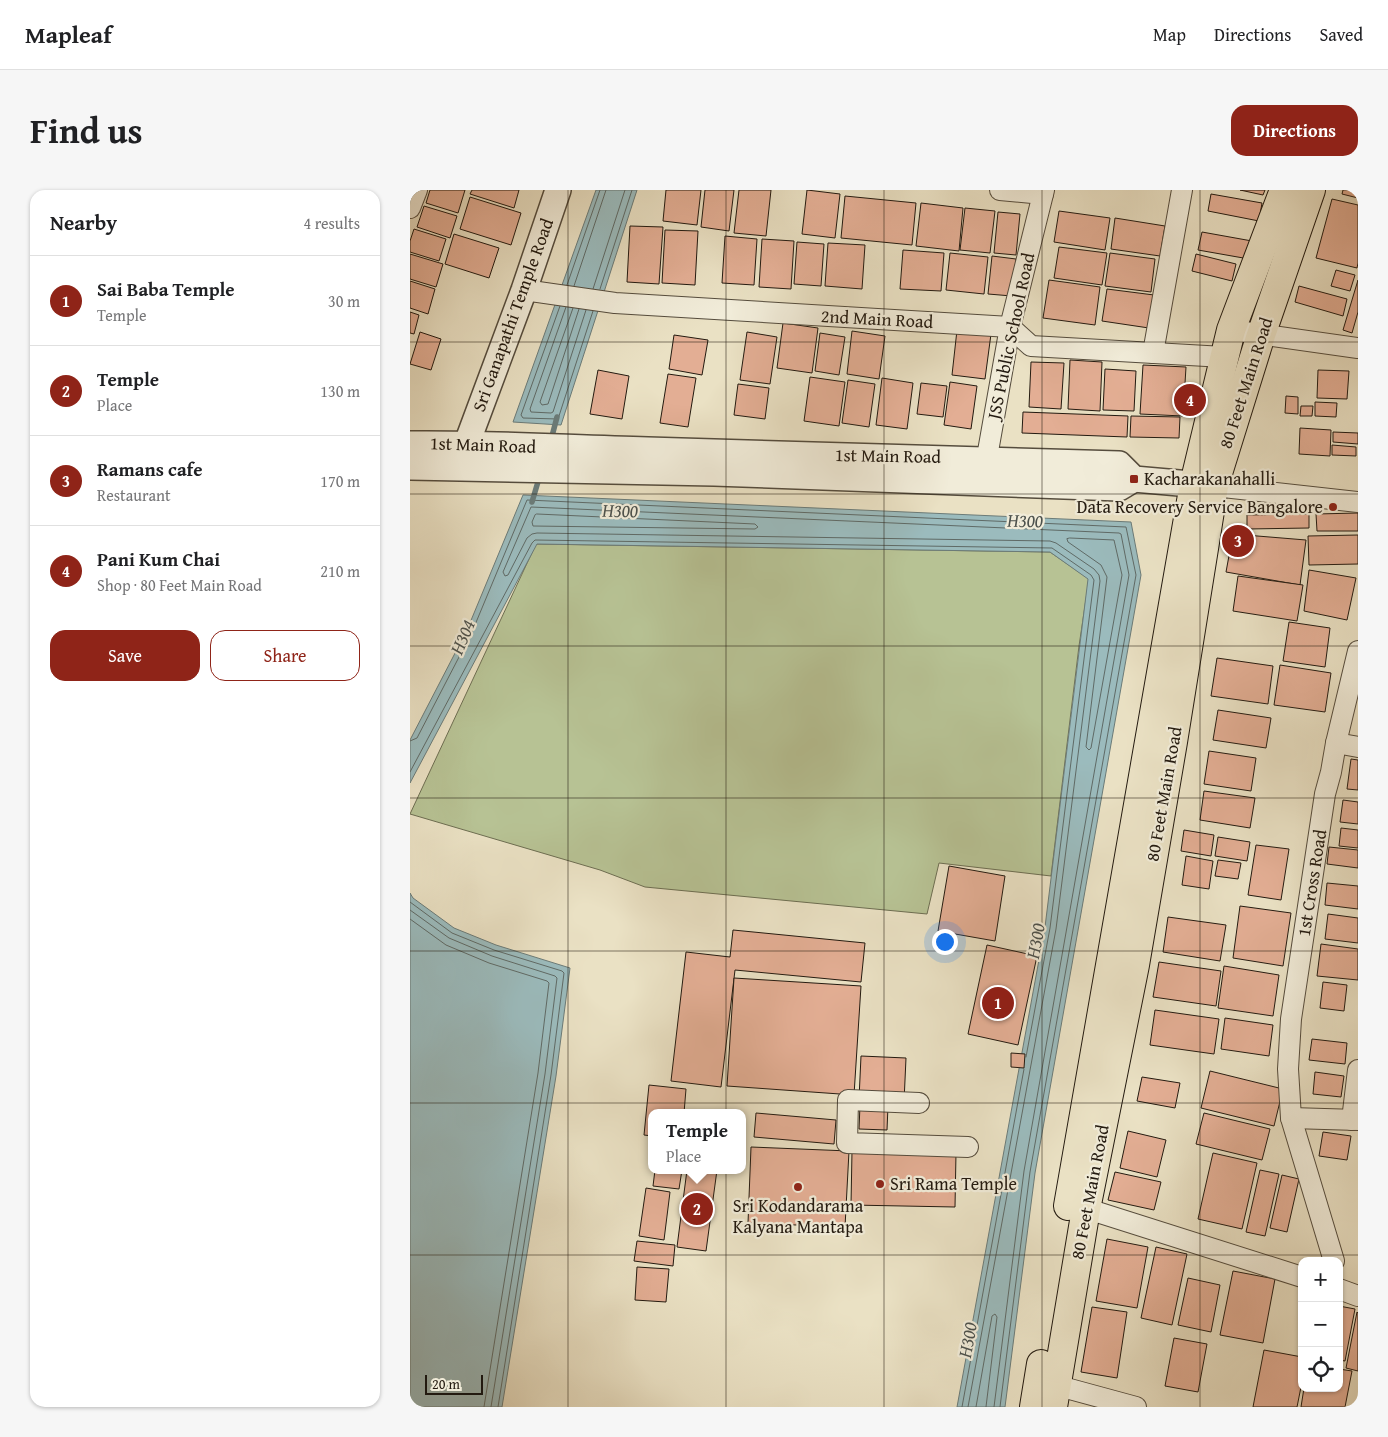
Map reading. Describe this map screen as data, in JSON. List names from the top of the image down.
{
  "streets": {
    "main road": ["80 Feet Main Road"],
    "street": [
      "Sri Ganapathi Temple Road",
      "2nd Main Road",
      "JSS Public School Road",
      "1st Main Road",
      "1st Cross Road"
    ]
  },
  "crossings": [
    ["Sri Ganapathi Temple Road", "2nd Main Road"],
    ["Sri Ganapathi Temple Road", "1st Main Road"],
    ["2nd Main Road", "JSS Public School Road"],
    ["JSS Public School Road", "1st Main Road"]
  ],
  "water": ["H300", "H304"],
  "places": {
    "transit": ["Kacharakanahalli"],
    "other": ["Data Recovery Service Bangalore", "Sri Rama Temple", "Sri Kodandarama Kalyana Mantapa"]
  },
  "scale_bar": "20 m",
  "page": {
    "header": "Mapleaf",
    "nav": ["Map", "Directions", "Saved"],
    "title": "Find us",
    "buttons": [
      "Directions",
      ["Save", "Share"]
    ],
    "heading": ["Nearby", "4 results"],
    "list": [
      {
        "mark": "1",
        "name": "Sai Baba Temple",
        "note": "Temple",
        "value": "30 m"
      },
      {
        "mark": "2",
        "name": "Temple",
        "note": "Place",
        "value": "130 m"
      },
      {
        "mark": "3",
        "name": "Ramans cafe",
        "note": "Restaurant",
        "value": "170 m"
      },
      {
        "mark": "4",
        "name": "Pani Kum Chai",
        "note": "Shop · 80 Feet Main Road",
        "value": "210 m"
      }
    ],
    "pins": [
      "4",
      "3",
      "1",
      "2"
    ],
    "popup": ["Temple", "Place"],
    "map_buttons": ["+", "−"],
    "scale": "20 m"
  }
}
